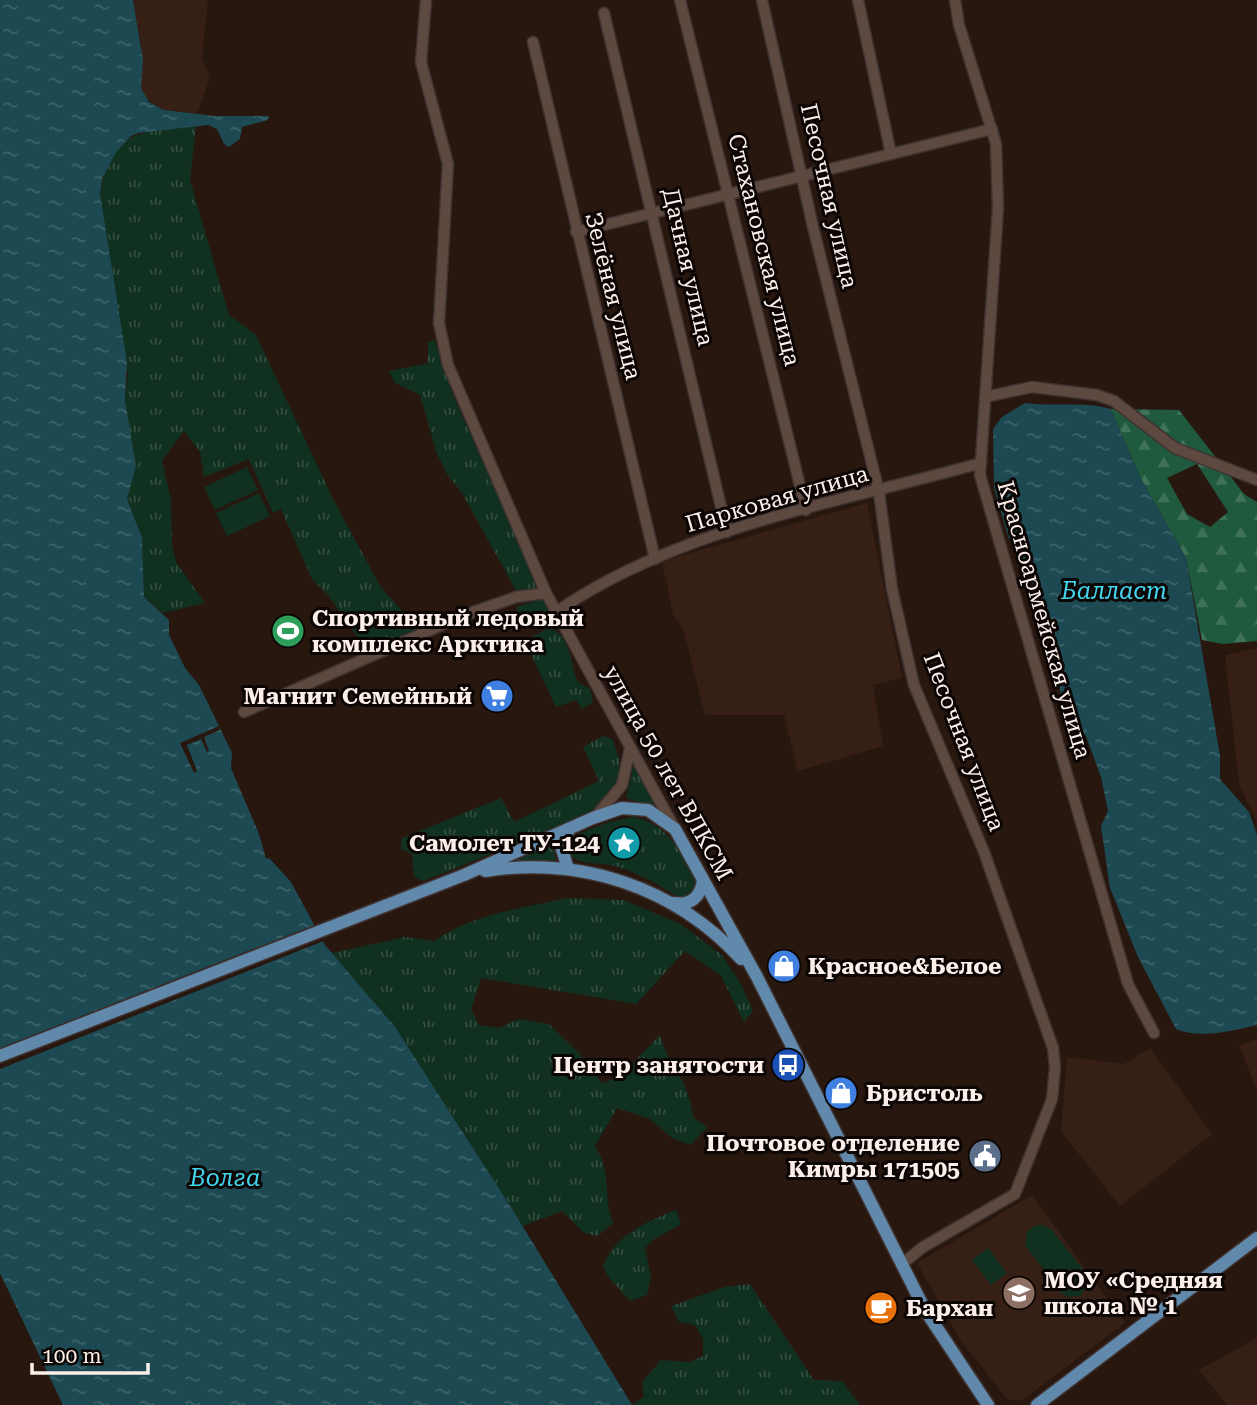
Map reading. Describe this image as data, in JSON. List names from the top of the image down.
{
  "streets": {
    "main road": ["улица 50 лет ВЛКСМ"],
    "street": [
      "Песочная улица",
      "Стахановская улица",
      "Дачная улица",
      "Зелёная улица",
      "Парковая улица",
      "Красноармейская улица"
    ]
  },
  "crossings": [
    ["Песочная улица", "Парковая улица"],
    ["Песочная улица", "улица 50 лет ВЛКСМ"],
    ["Стахановская улица", "Парковая улица"],
    ["Дачная улица", "Парковая улица"],
    ["Зелёная улица", "Парковая улица"],
    ["Парковая улица", "Красноармейская улица"],
    ["Парковая улица", "улица 50 лет ВЛКСМ"]
  ],
  "water": ["Балласт", "Волга"],
  "places": {
    "sports": ["Спортивный ледовый комплекс Арктика"],
    "supermarket": ["Магнит Семейный"],
    "place": ["Самолет ТУ-124"],
    "shop": ["Красное&Белое", "Бристоль"],
    "bus stop": ["Центр занятости"],
    "public building": ["Почтовое отделение Кимры 171505"],
    "school or university": ["МОУ «Средняя школа № 1"],
    "cafe": ["Бархан"]
  },
  "scale_bar": "100 m"
}
